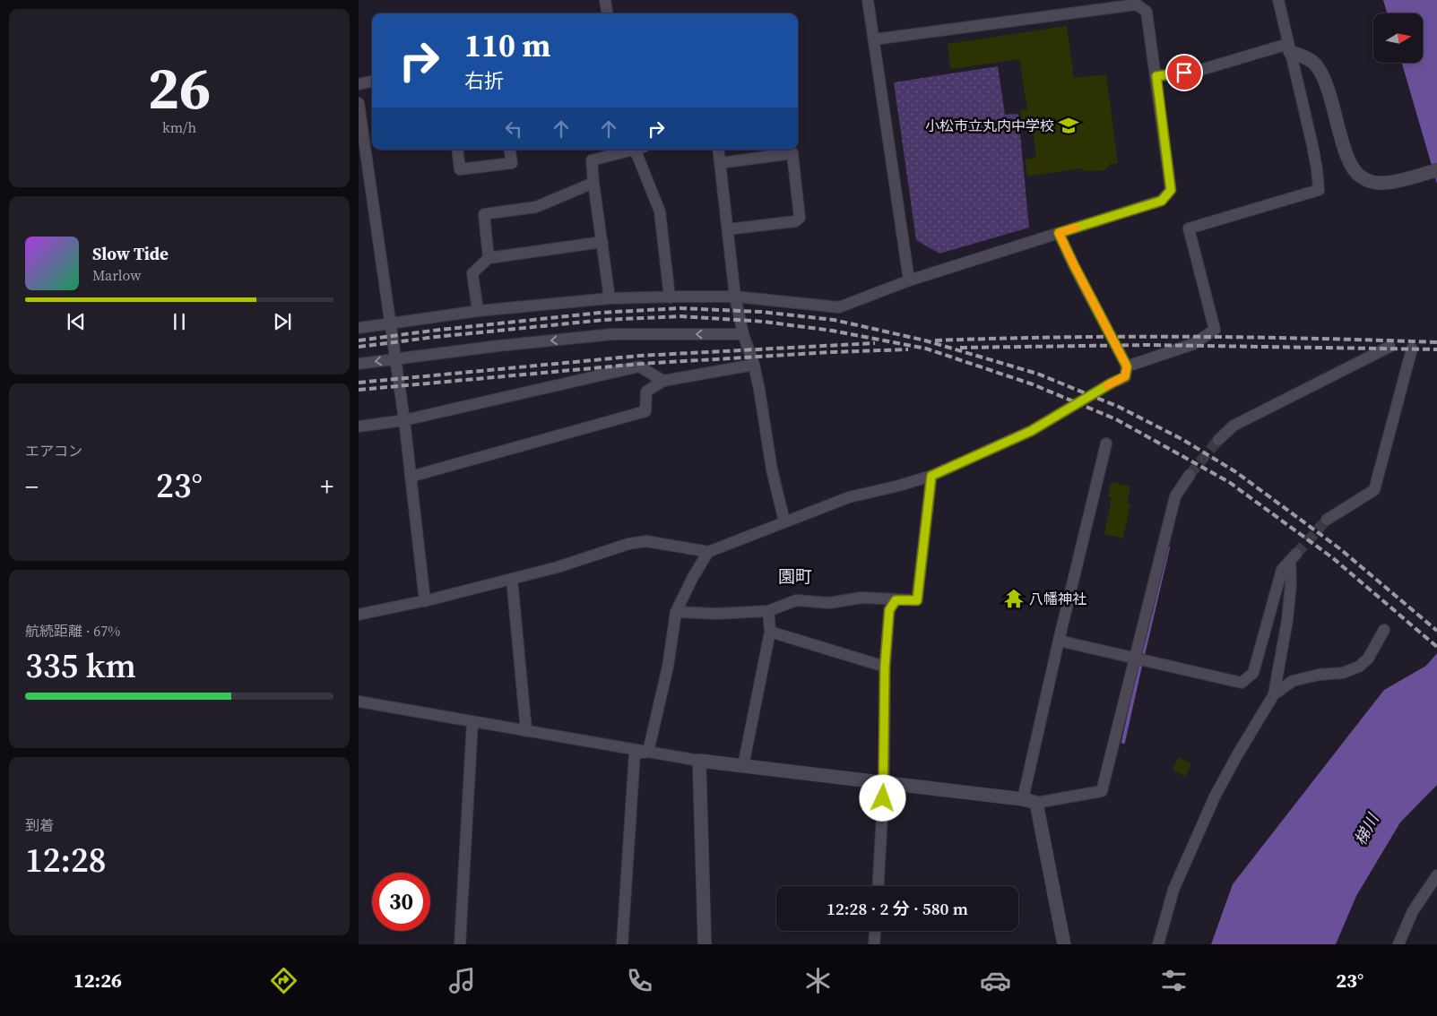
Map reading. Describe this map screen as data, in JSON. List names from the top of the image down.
{
  "districts": ["園町"],
  "water": ["梯川"],
  "places": {
    "school or university": ["小松市立丸内中学校"],
    "temple": ["八幡神社"]
  },
  "north": "right",
  "page": {
    "tile": [
      ["26", "km/h"],
      "エアコン",
      ["航続距離 · 67%", "335 km"],
      ["到着", "12:28"]
    ],
    "turn": ["110 m", "右折"],
    "song": ["Slow Tide", "Marlow"],
    "heat": ["−", "23°", "+"],
    "limit": "30",
    "trip": "12:28 · 2 分 · 580 m",
    "tabs": ["12:26", "23°"]
  }
}
